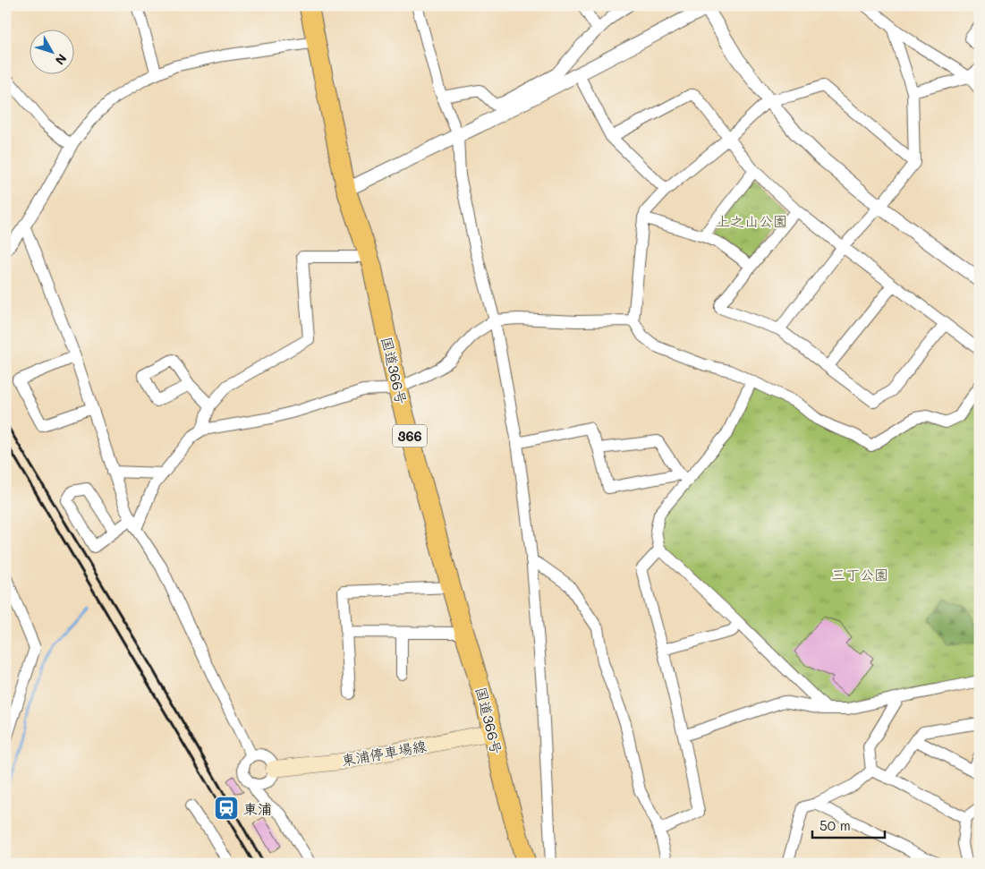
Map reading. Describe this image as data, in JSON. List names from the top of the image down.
{
  "streets": {
    "highway": ["国道366号", "366"],
    "main road": ["東浦停車場線"]
  },
  "crossings": [
    ["国道366号", "東浦停車場線"]
  ],
  "parks": ["上之山公園", "三丁公園"],
  "places": {
    "station": ["東浦"]
  },
  "scale_bar": "50 m",
  "north": "bottom right"
}
